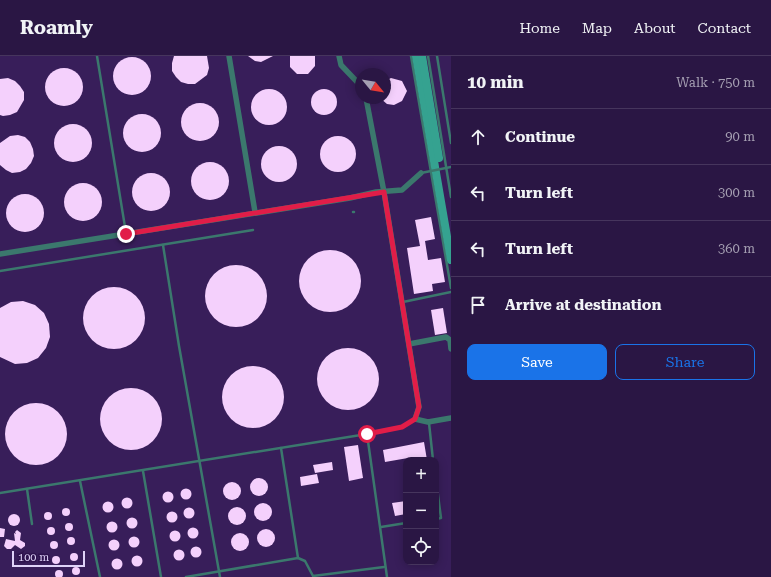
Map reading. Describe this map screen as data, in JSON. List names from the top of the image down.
{
  "scale_bar": "100 m",
  "north": "bottom right",
  "page": {
    "header": "Roamly",
    "nav": [
      "Home",
      "Map",
      "About",
      "Contact"
    ],
    "heading": ["10 min", "Walk · 750 m"],
    "list": [
      ["Continue", "90 m"],
      ["Turn left", "300 m"],
      ["Turn left", "360 m"],
      "Arrive at destination"
    ],
    "buttons": ["Save", "Share"],
    "map_buttons": ["+", "−"],
    "scale": "100 m"
  }
}
